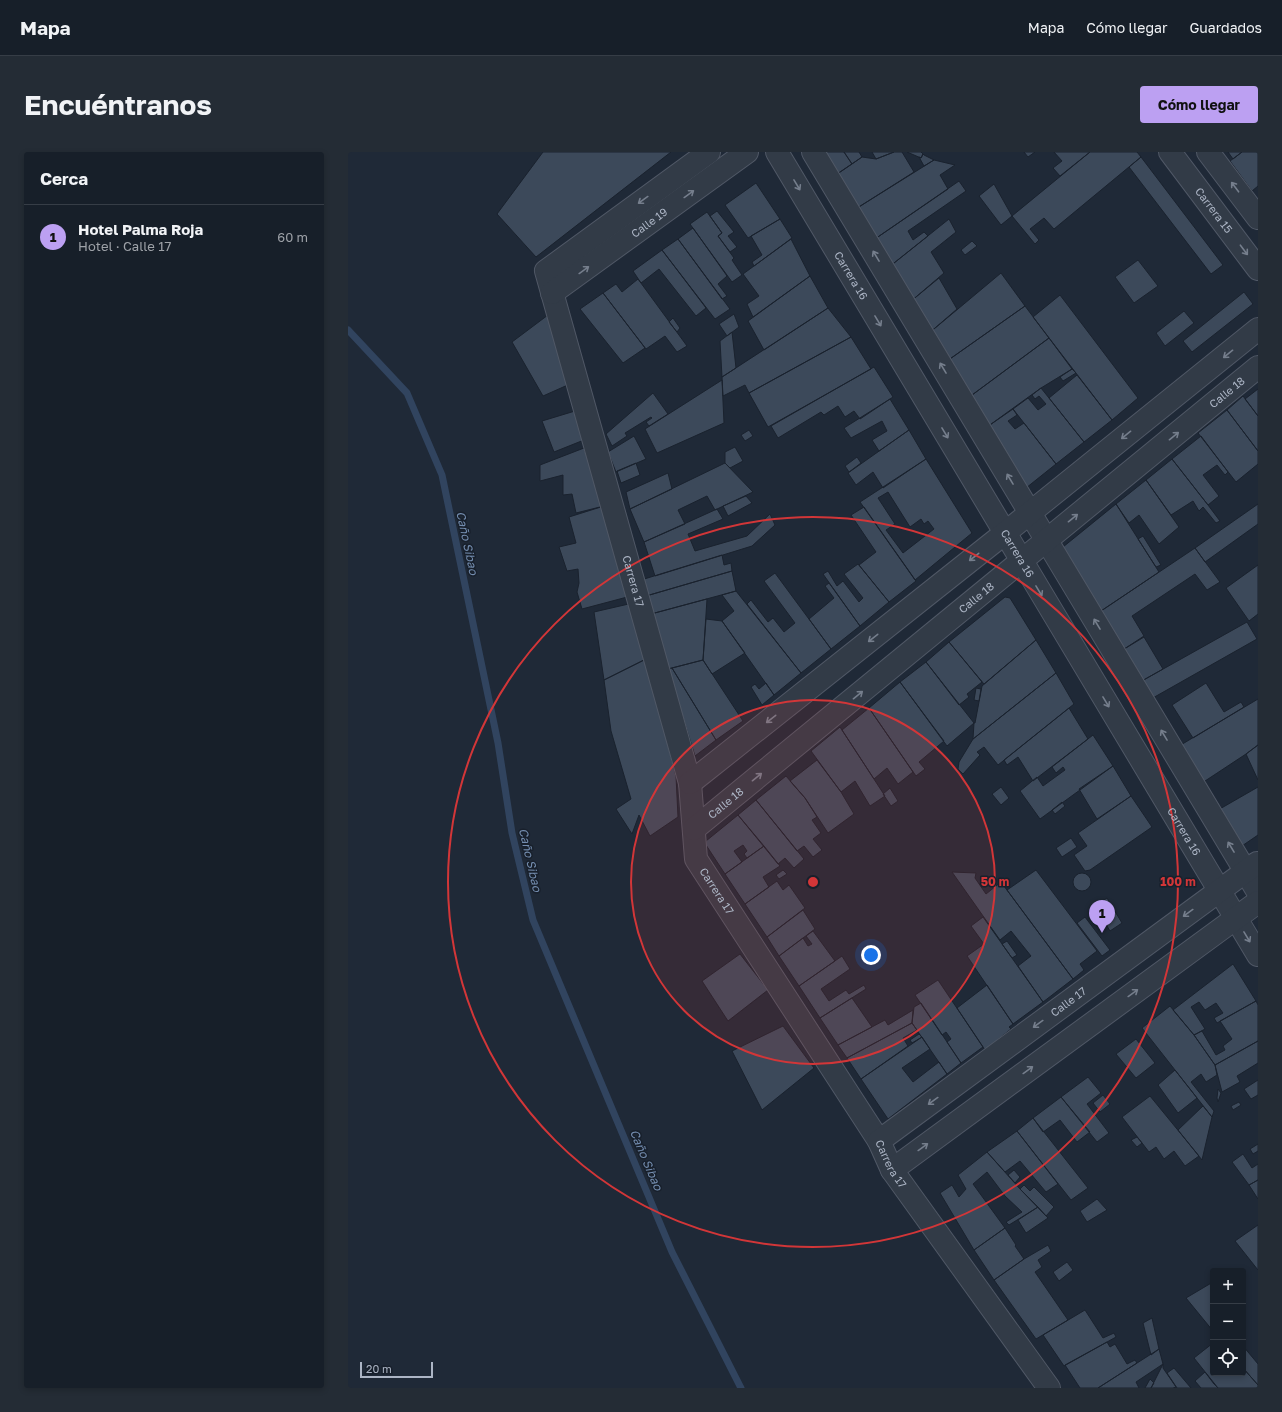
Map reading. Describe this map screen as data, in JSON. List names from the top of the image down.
{
  "streets": {
    "street": [
      "Carrera 15",
      "Calle 19",
      "Carrera 16",
      "Calle 18",
      "Carrera 17",
      "Calle 17"
    ]
  },
  "crossings": [
    ["Calle 19", "Carrera 17"],
    ["Carrera 16", "Calle 18"],
    ["Carrera 16", "Calle 17"],
    ["Calle 18", "Carrera 17"],
    ["Carrera 17", "Calle 17"]
  ],
  "water": ["Caño Sibao"],
  "scale_bar": "20 m",
  "page": {
    "header": "Mapa",
    "nav": ["Mapa", "Cómo llegar", "Guardados"],
    "buttons": "Cómo llegar",
    "title": "Encuéntranos",
    "heading": "Cerca",
    "list": [
      {
        "mark": "1",
        "name": "Hotel Palma Roja",
        "note": "Hotel · Calle 17",
        "value": "60 m"
      }
    ],
    "pins": "1",
    "map_buttons": ["+", "−"],
    "scale": "20 m"
  },
  "rings": ["50 m", "100 m"]
}
